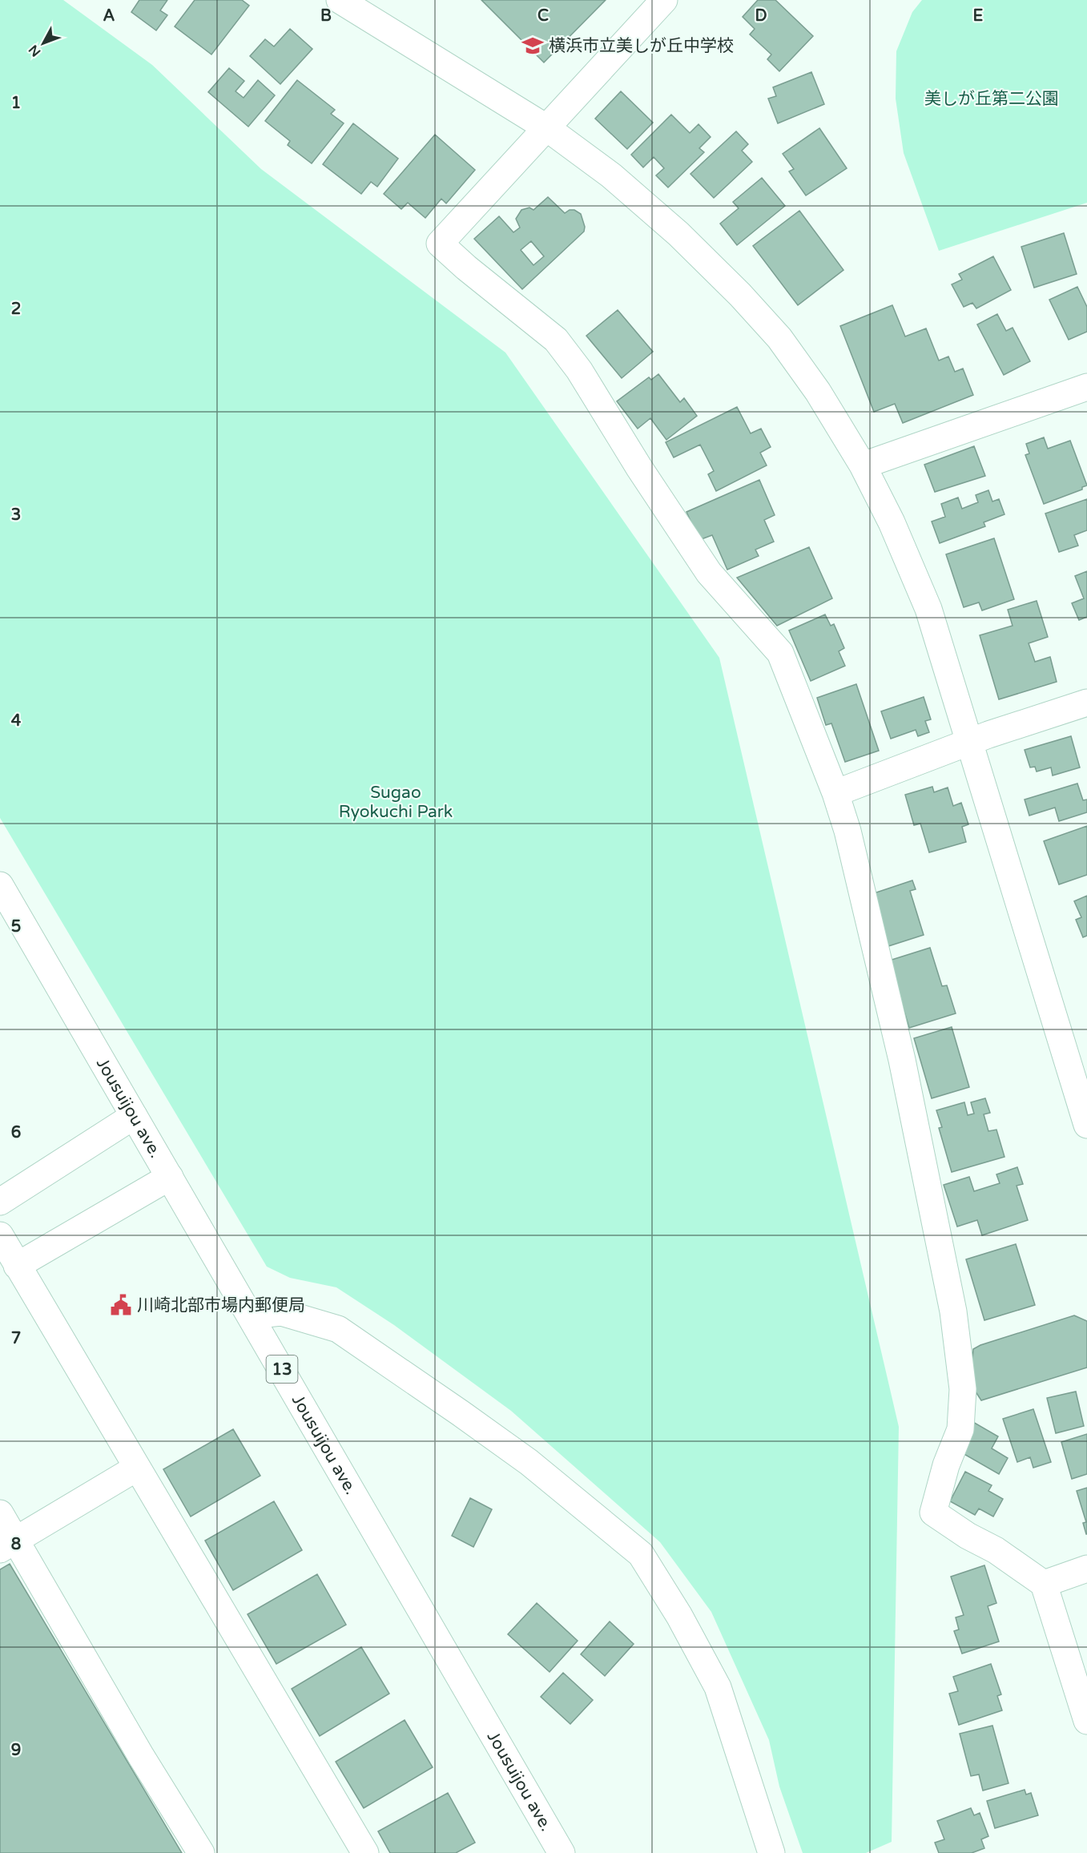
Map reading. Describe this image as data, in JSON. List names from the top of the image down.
{
  "streets": {
    "street": ["Jousuijou ave.", "13"]
  },
  "parks": ["美しが丘第二公園", "Sugao Ryokuchi Park"],
  "places": {
    "school or university": ["横浜市立美しが丘中学校"],
    "public building": ["川崎北部市場内郵便局"]
  },
  "north": "bottom left",
  "grid": {
    "columns": [
      "A",
      "B",
      "C",
      "D",
      "E"
    ],
    "rows": [
      "1",
      "2",
      "3",
      "4",
      "5",
      "6",
      "7",
      "8",
      "9"
    ]
  }
}
